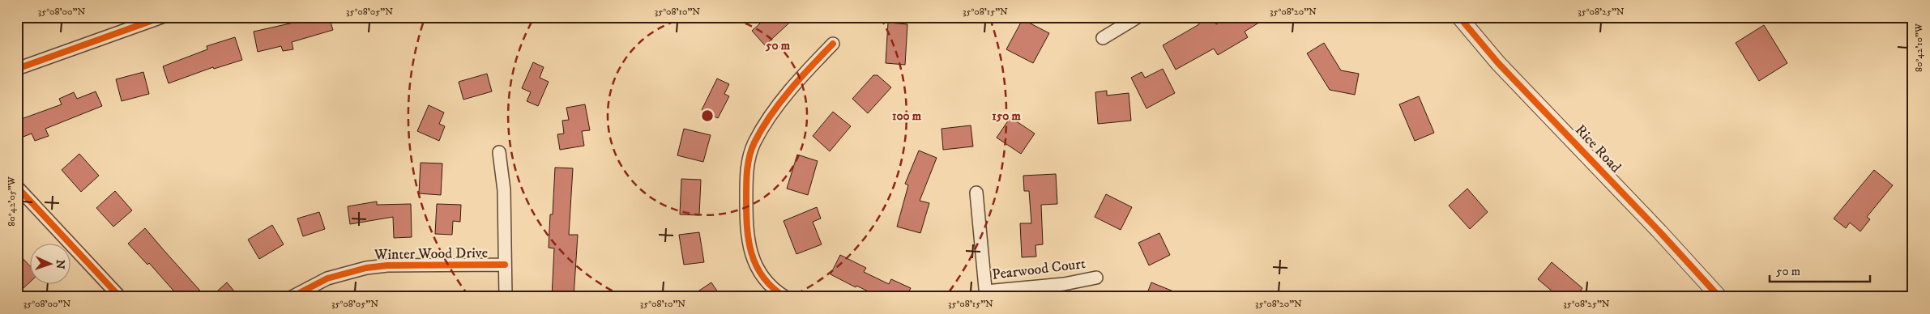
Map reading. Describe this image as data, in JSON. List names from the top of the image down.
{
  "streets": {
    "street": ["Rice Road", "Winter Wood Drive", "Pearwood Court"]
  },
  "scale_bar": "50 m",
  "north": "right",
  "coordinates": [
    "35°08'00\"N",
    "35°08'05\"N",
    "35°08'10\"N",
    "35°08'15\"N",
    "35°08'20\"N",
    "35°08'25\"N",
    "80°42'10\"W",
    "80°42'05\"W"
  ],
  "rings": ["50 m", "100 m", "150 m"]
}
